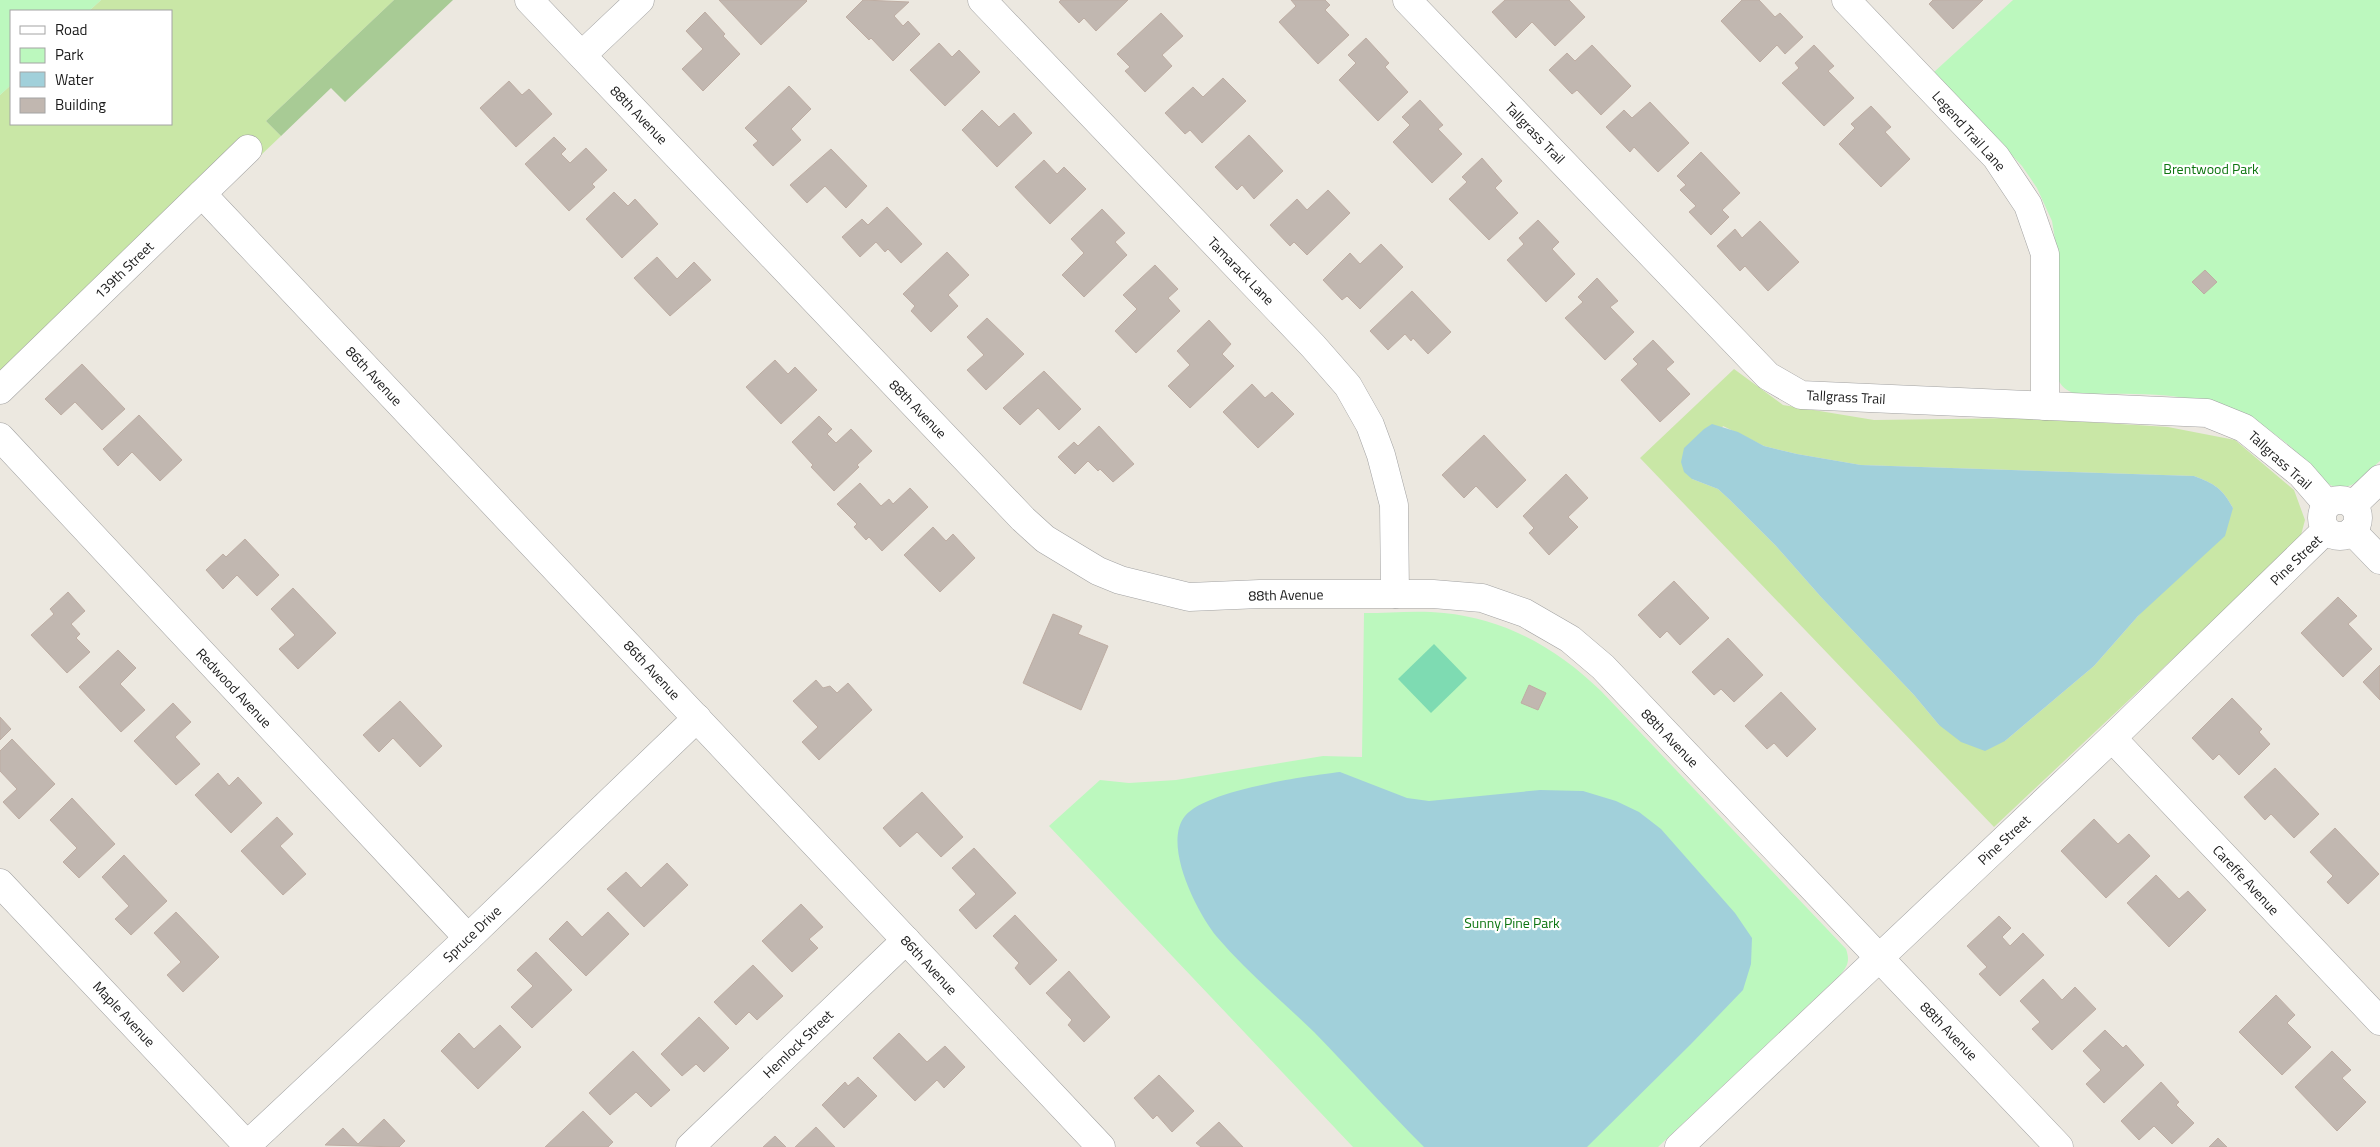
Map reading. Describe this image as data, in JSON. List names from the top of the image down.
{
  "streets": {
    "street": [
      "88th Avenue",
      "Legend Trail Lane",
      "Tallgrass Trail",
      "139th Street",
      "Tamarack Lane",
      "86th Avenue",
      "Pine Street",
      "Redwood Avenue",
      "Careffe Avenue",
      "Spruce Drive",
      "Maple Avenue",
      "Hemlock Street"
    ]
  },
  "crossings": [
    ["88th Avenue", "Tamarack Lane"],
    ["88th Avenue", "Pine Street"],
    ["Legend Trail Lane", "Tallgrass Trail"],
    ["Tallgrass Trail", "Pine Street"],
    ["139th Street", "86th Avenue"],
    ["86th Avenue", "Spruce Drive"],
    ["86th Avenue", "Hemlock Street"],
    ["Pine Street", "Careffe Avenue"],
    ["Redwood Avenue", "Spruce Drive"],
    ["Spruce Drive", "Maple Avenue"]
  ],
  "parks": ["Brentwood Park", "Sunny Pine Park"],
  "legend": [
    "Road",
    "Park",
    "Water",
    "Building"
  ]
}
